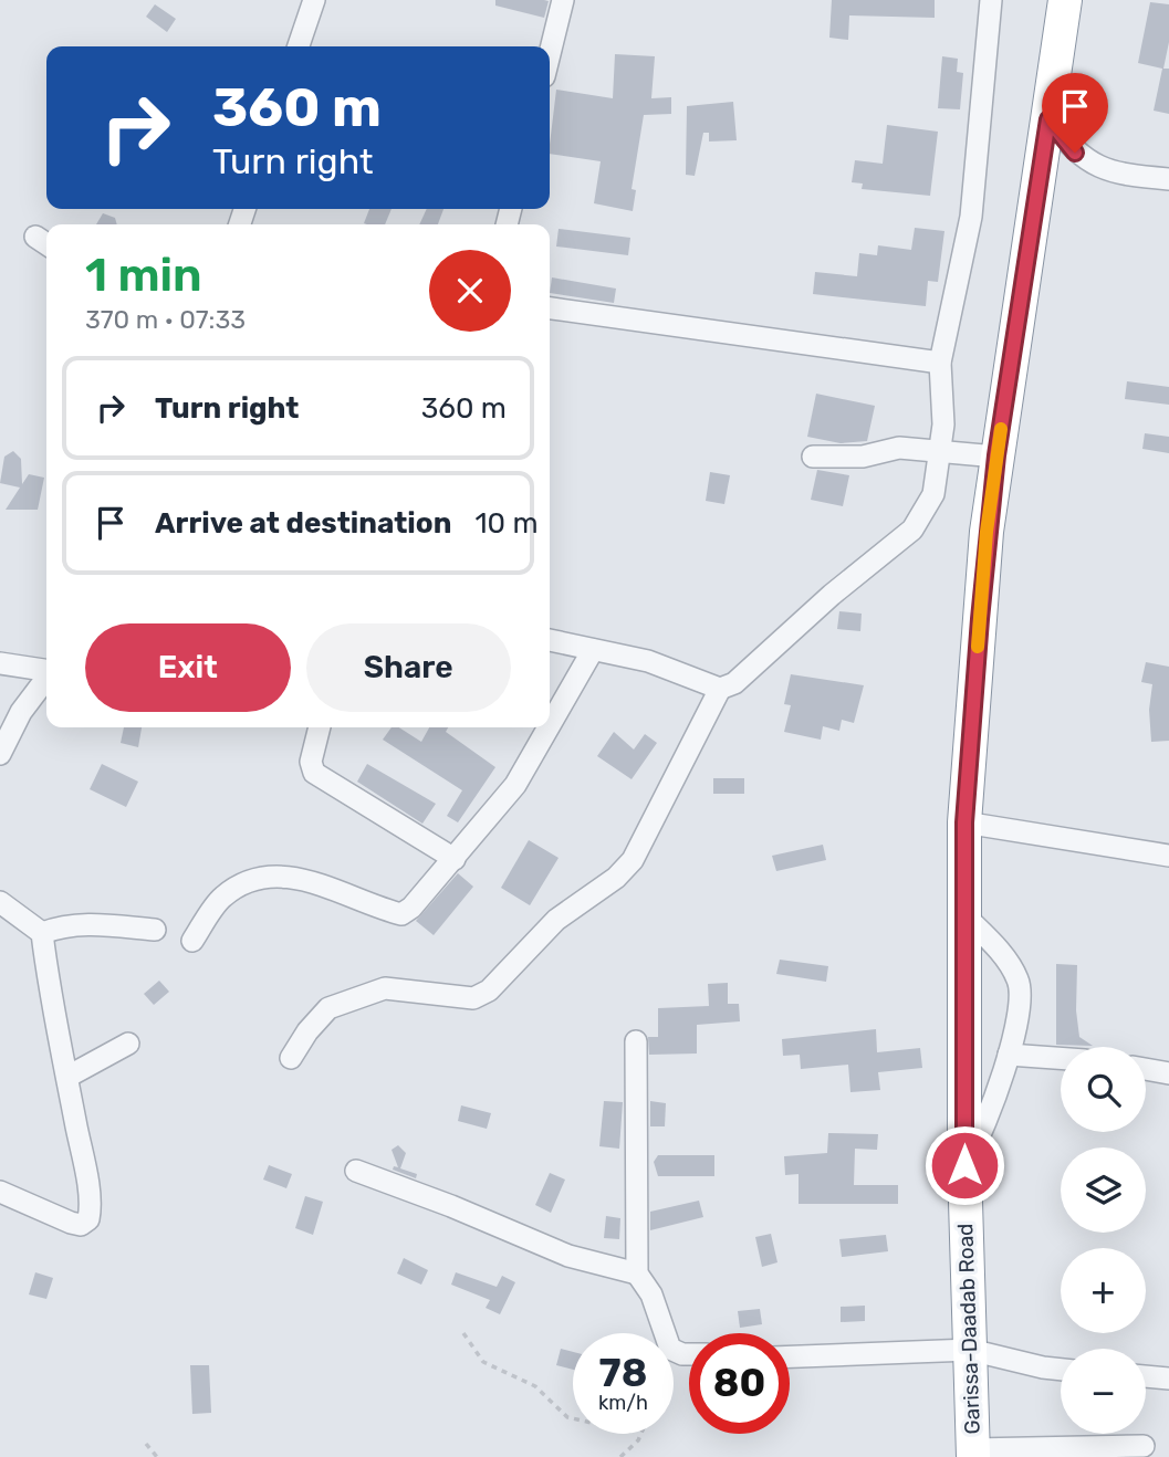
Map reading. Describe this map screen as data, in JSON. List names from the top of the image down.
{
  "streets": {
    "highway": ["Garissa-Daadab Road"]
  },
  "page": {
    "turn": ["360 m", "Turn right"],
    "heading": ["1 min", "370 m · 07:33"],
    "list": [
      {
        "name": "Turn right",
        "value": "360 m"
      },
      {
        "name": "Arrive at destination",
        "value": "10 m"
      }
    ],
    "buttons": ["Exit", "Share"],
    "map_buttons": ["+", "−"],
    "speed": "78 km/h",
    "limit": "80"
  }
}
